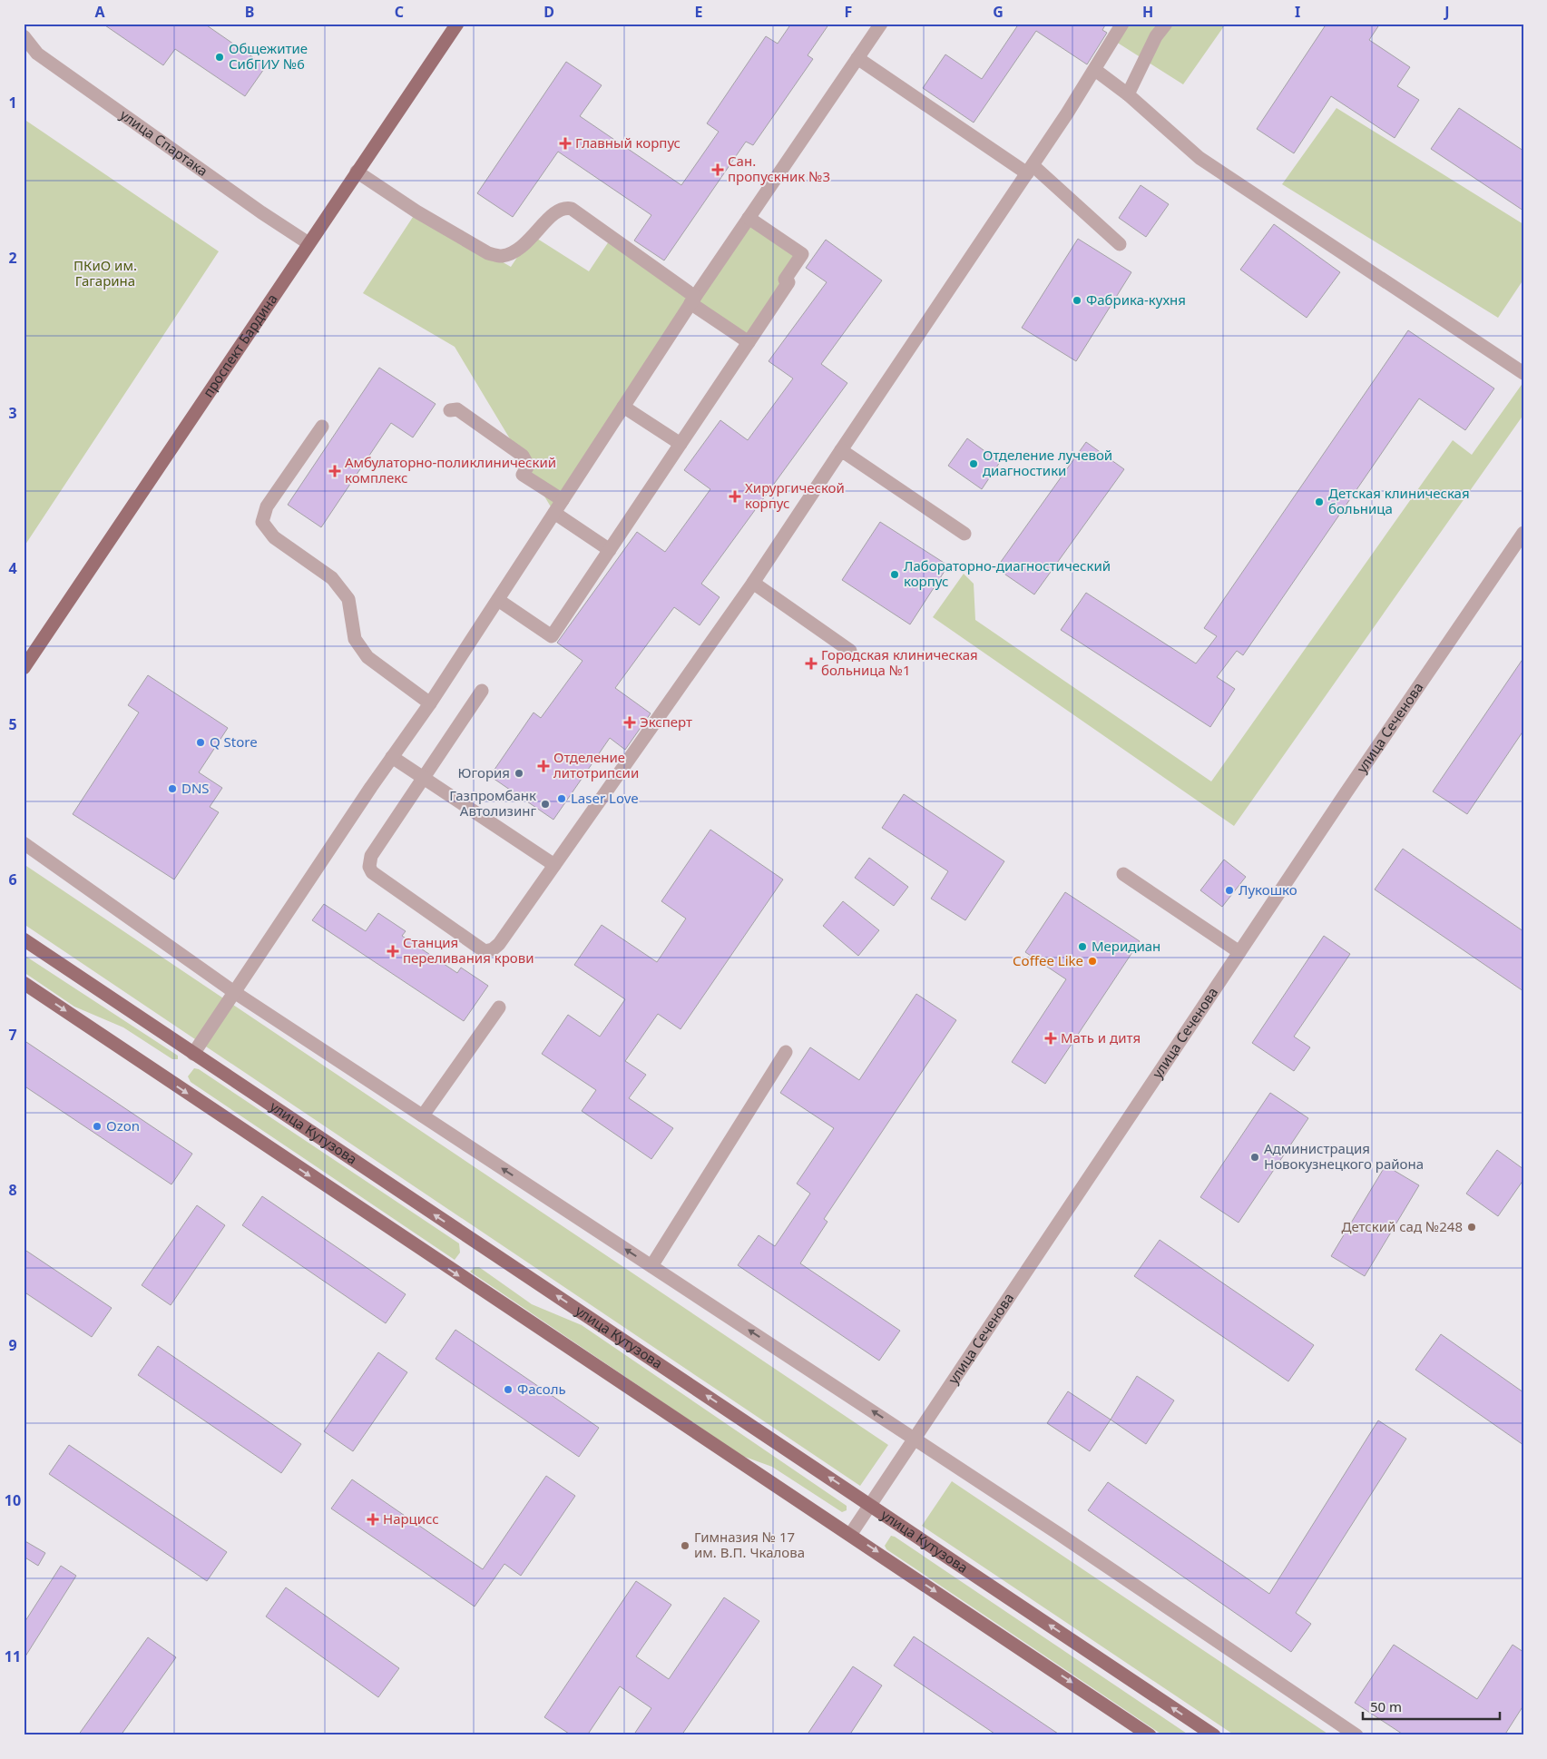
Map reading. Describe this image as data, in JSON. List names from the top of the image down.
{
  "streets": {
    "main road": ["проспект Бардина", "улица Кутузова"],
    "street": ["улица Спартака", "улица Сеченова"]
  },
  "crossings": [
    ["улица Спартака", "проспект Бардина"],
    ["улица Сеченова", "улица Кутузова"]
  ],
  "parks": ["ПКиО им. Гагарина"],
  "places": {
    "other": [
      "Общежитие СибГИУ №6",
      "Фабрика-кухня",
      "Отделение лучевой диагностики",
      "Детская клиническая больница",
      "Лабораторно-диагностический корпус",
      "Q Store",
      "Югория",
      "DNS",
      "Laser Love",
      "Газпромбанк Автолизинг",
      "Лукошко",
      "Меридиан",
      "Coffee Like",
      "Ozon",
      "Администрация Новокузнецкого района",
      "Детский сад №248",
      "Фасоль",
      "Гимназия № 17 им. В.П. Чкалова"
    ],
    "health": [
      "Главный корпус",
      "Сан. пропускник №3",
      "Амбулаторно-поликлинический комплекс",
      "Хирургической корпус",
      "Городская клиническая больница №1",
      "Эксперт",
      "Отделение литотрипсии",
      "Станция переливания крови",
      "Мать и дитя",
      "Нарцисс"
    ]
  },
  "scale_bar": "50 m",
  "grid": {
    "columns": [
      "A",
      "B",
      "C",
      "D",
      "E",
      "F",
      "G",
      "H",
      "I",
      "J"
    ],
    "rows": [
      "1",
      "2",
      "3",
      "4",
      "5",
      "6",
      "7",
      "8",
      "9",
      "10",
      "11"
    ]
  }
}
